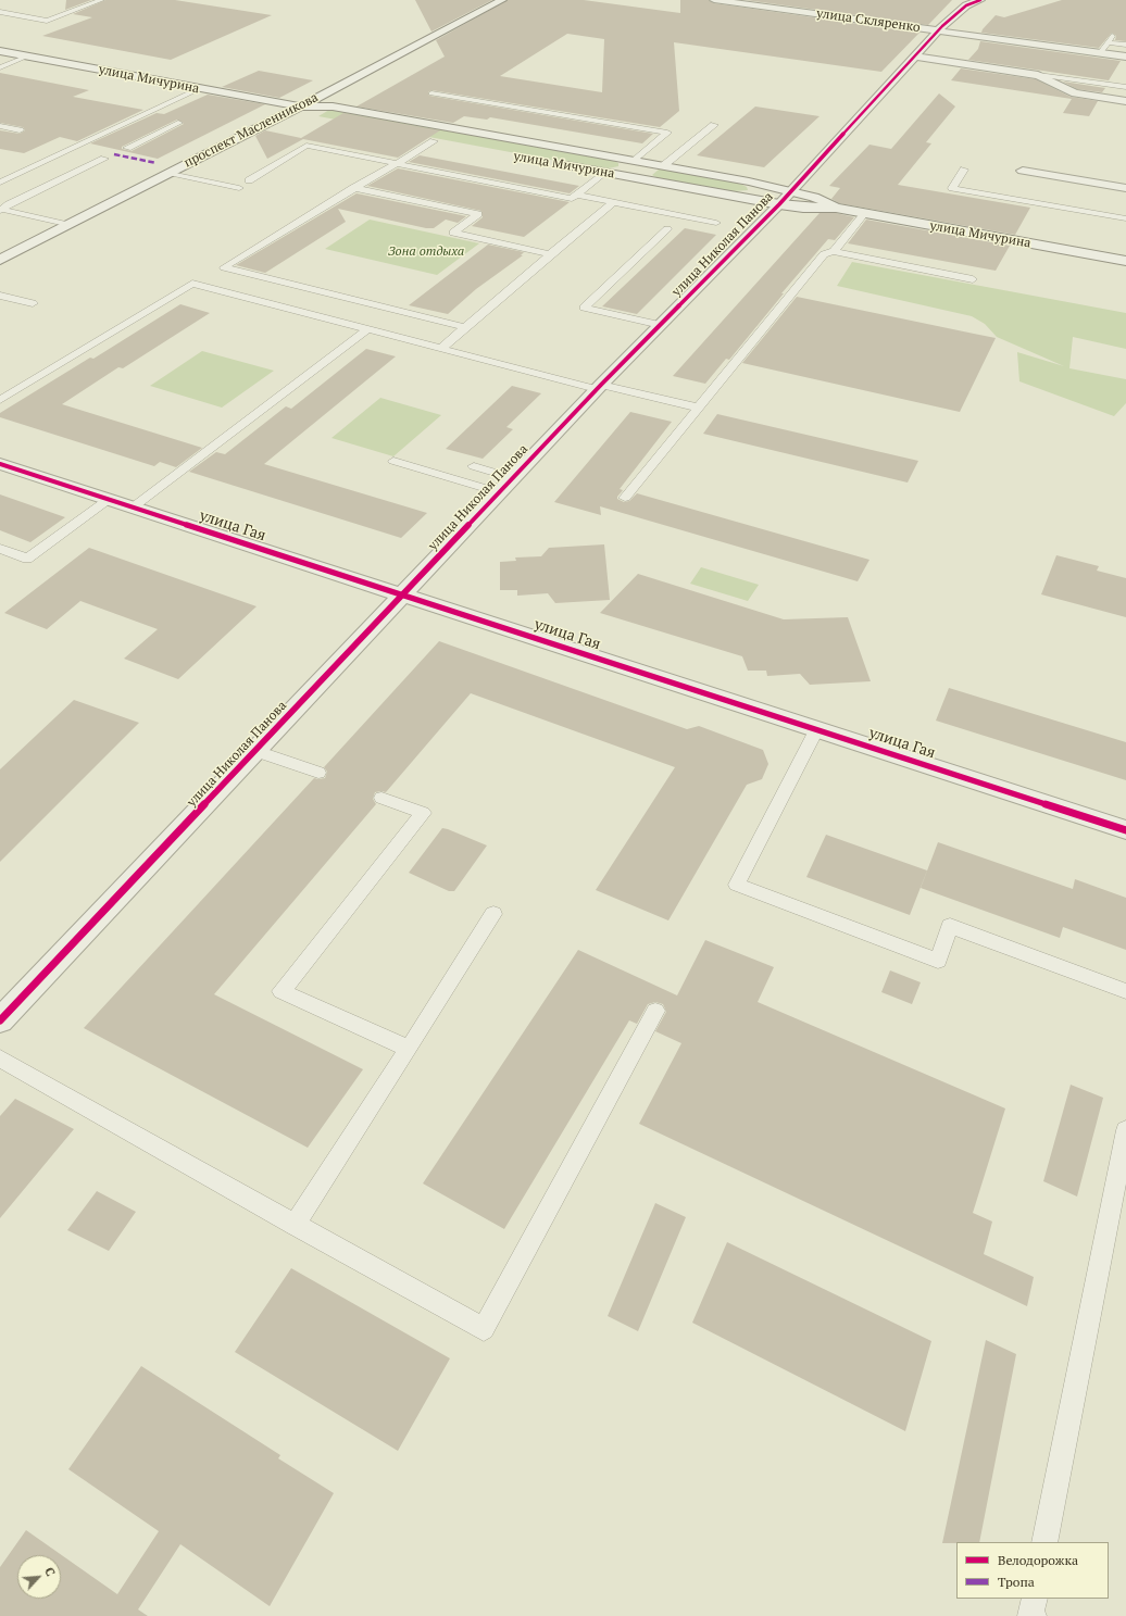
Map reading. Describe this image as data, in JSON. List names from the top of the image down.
{
  "streets": {
    "street": [
      "улица Скляренко",
      "улица Мичурина",
      "проспект Масленникова",
      "улица Николая Панова",
      "улица Гая"
    ]
  },
  "crossings": [
    ["улица Скляренко", "улица Николая Панова"],
    ["улица Мичурина", "проспект Масленникова"],
    ["улица Мичурина", "улица Николая Панова"],
    ["улица Николая Панова", "улица Гая"]
  ],
  "parks": ["Зона отдыха"],
  "legend": ["Велодорожка", "Тропа"],
  "north": "top right"
}
